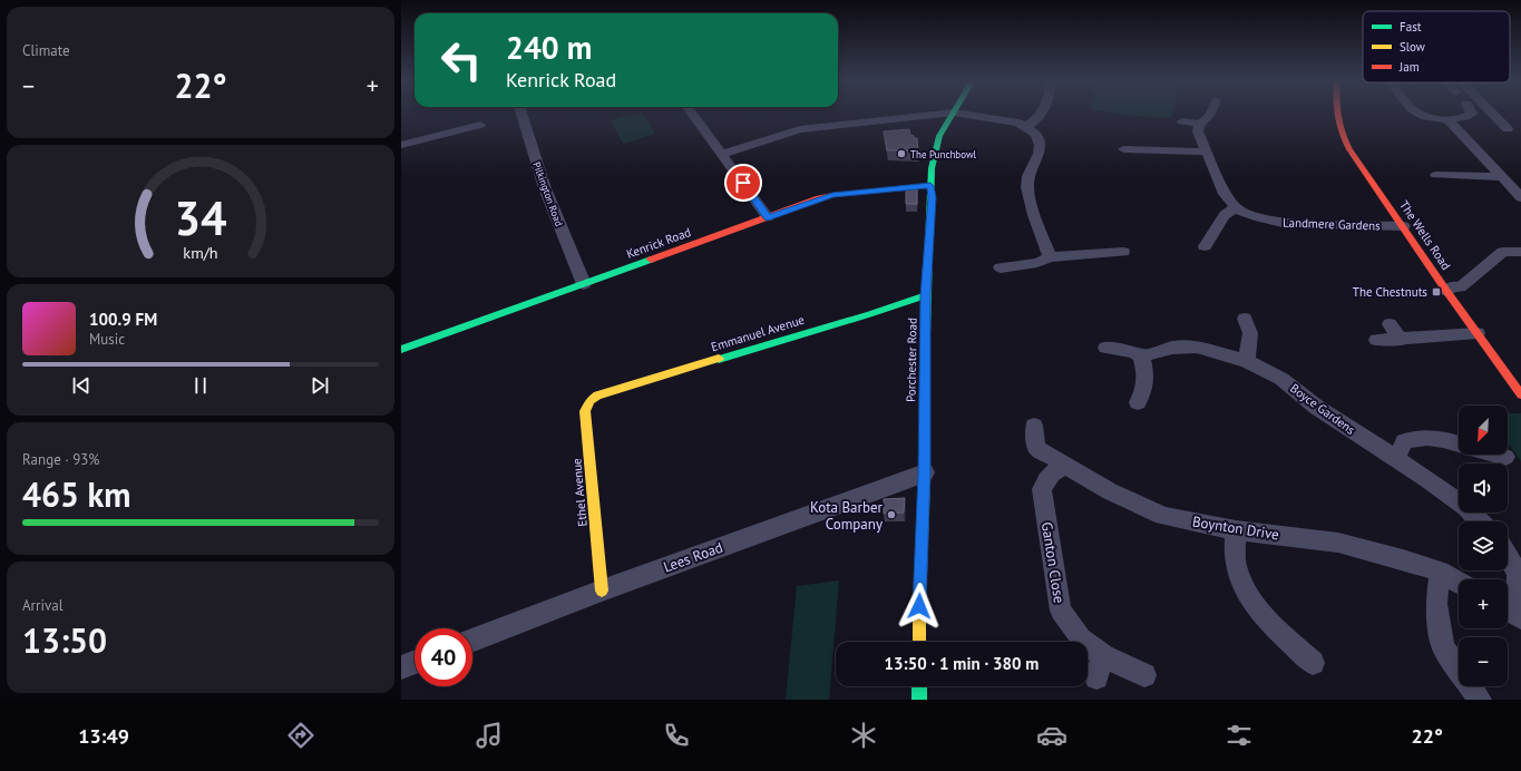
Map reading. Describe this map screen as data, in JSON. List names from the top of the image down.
{
  "streets": {
    "street": [
      "Pilkington Road",
      "Landmere Gardens",
      "The Wells Road",
      "Kenrick Road",
      "Emmanuel Avenue",
      "Porchester Road",
      "Boyce Gardens",
      "Ethel Avenue",
      "Boynton Drive",
      "Lees Road",
      "Ganton Close"
    ]
  },
  "crossings": [
    ["Pilkington Road", "Kenrick Road"],
    ["Landmere Gardens", "The Wells Road"],
    ["Kenrick Road", "Porchester Road"],
    ["Emmanuel Avenue", "Porchester Road"],
    ["Emmanuel Avenue", "Ethel Avenue"],
    ["Porchester Road", "Lees Road"],
    ["Ethel Avenue", "Lees Road"],
    ["Boynton Drive", "Ganton Close"]
  ],
  "places": {
    "other": ["The Punchbowl", "Kota Barber Company"],
    "transit": ["The Chestnuts"]
  },
  "legend": ["Fast", "Slow", "Jam"],
  "north": "bottom left",
  "page": {
    "tile": [
      "Climate",
      ["Range · 93%", "465 km"],
      ["Arrival", "13:50"]
    ],
    "turn": ["240 m", "Kenrick Road"],
    "heat": ["−", "22°", "+"],
    "song": ["100.9 FM", "Music"],
    "map_buttons": ["+", "−"],
    "limit": "40",
    "trip": "13:50 · 1 min · 380 m",
    "tabs": ["13:49", "22°"],
    "gauge": ["34", "km/h"]
  }
}
